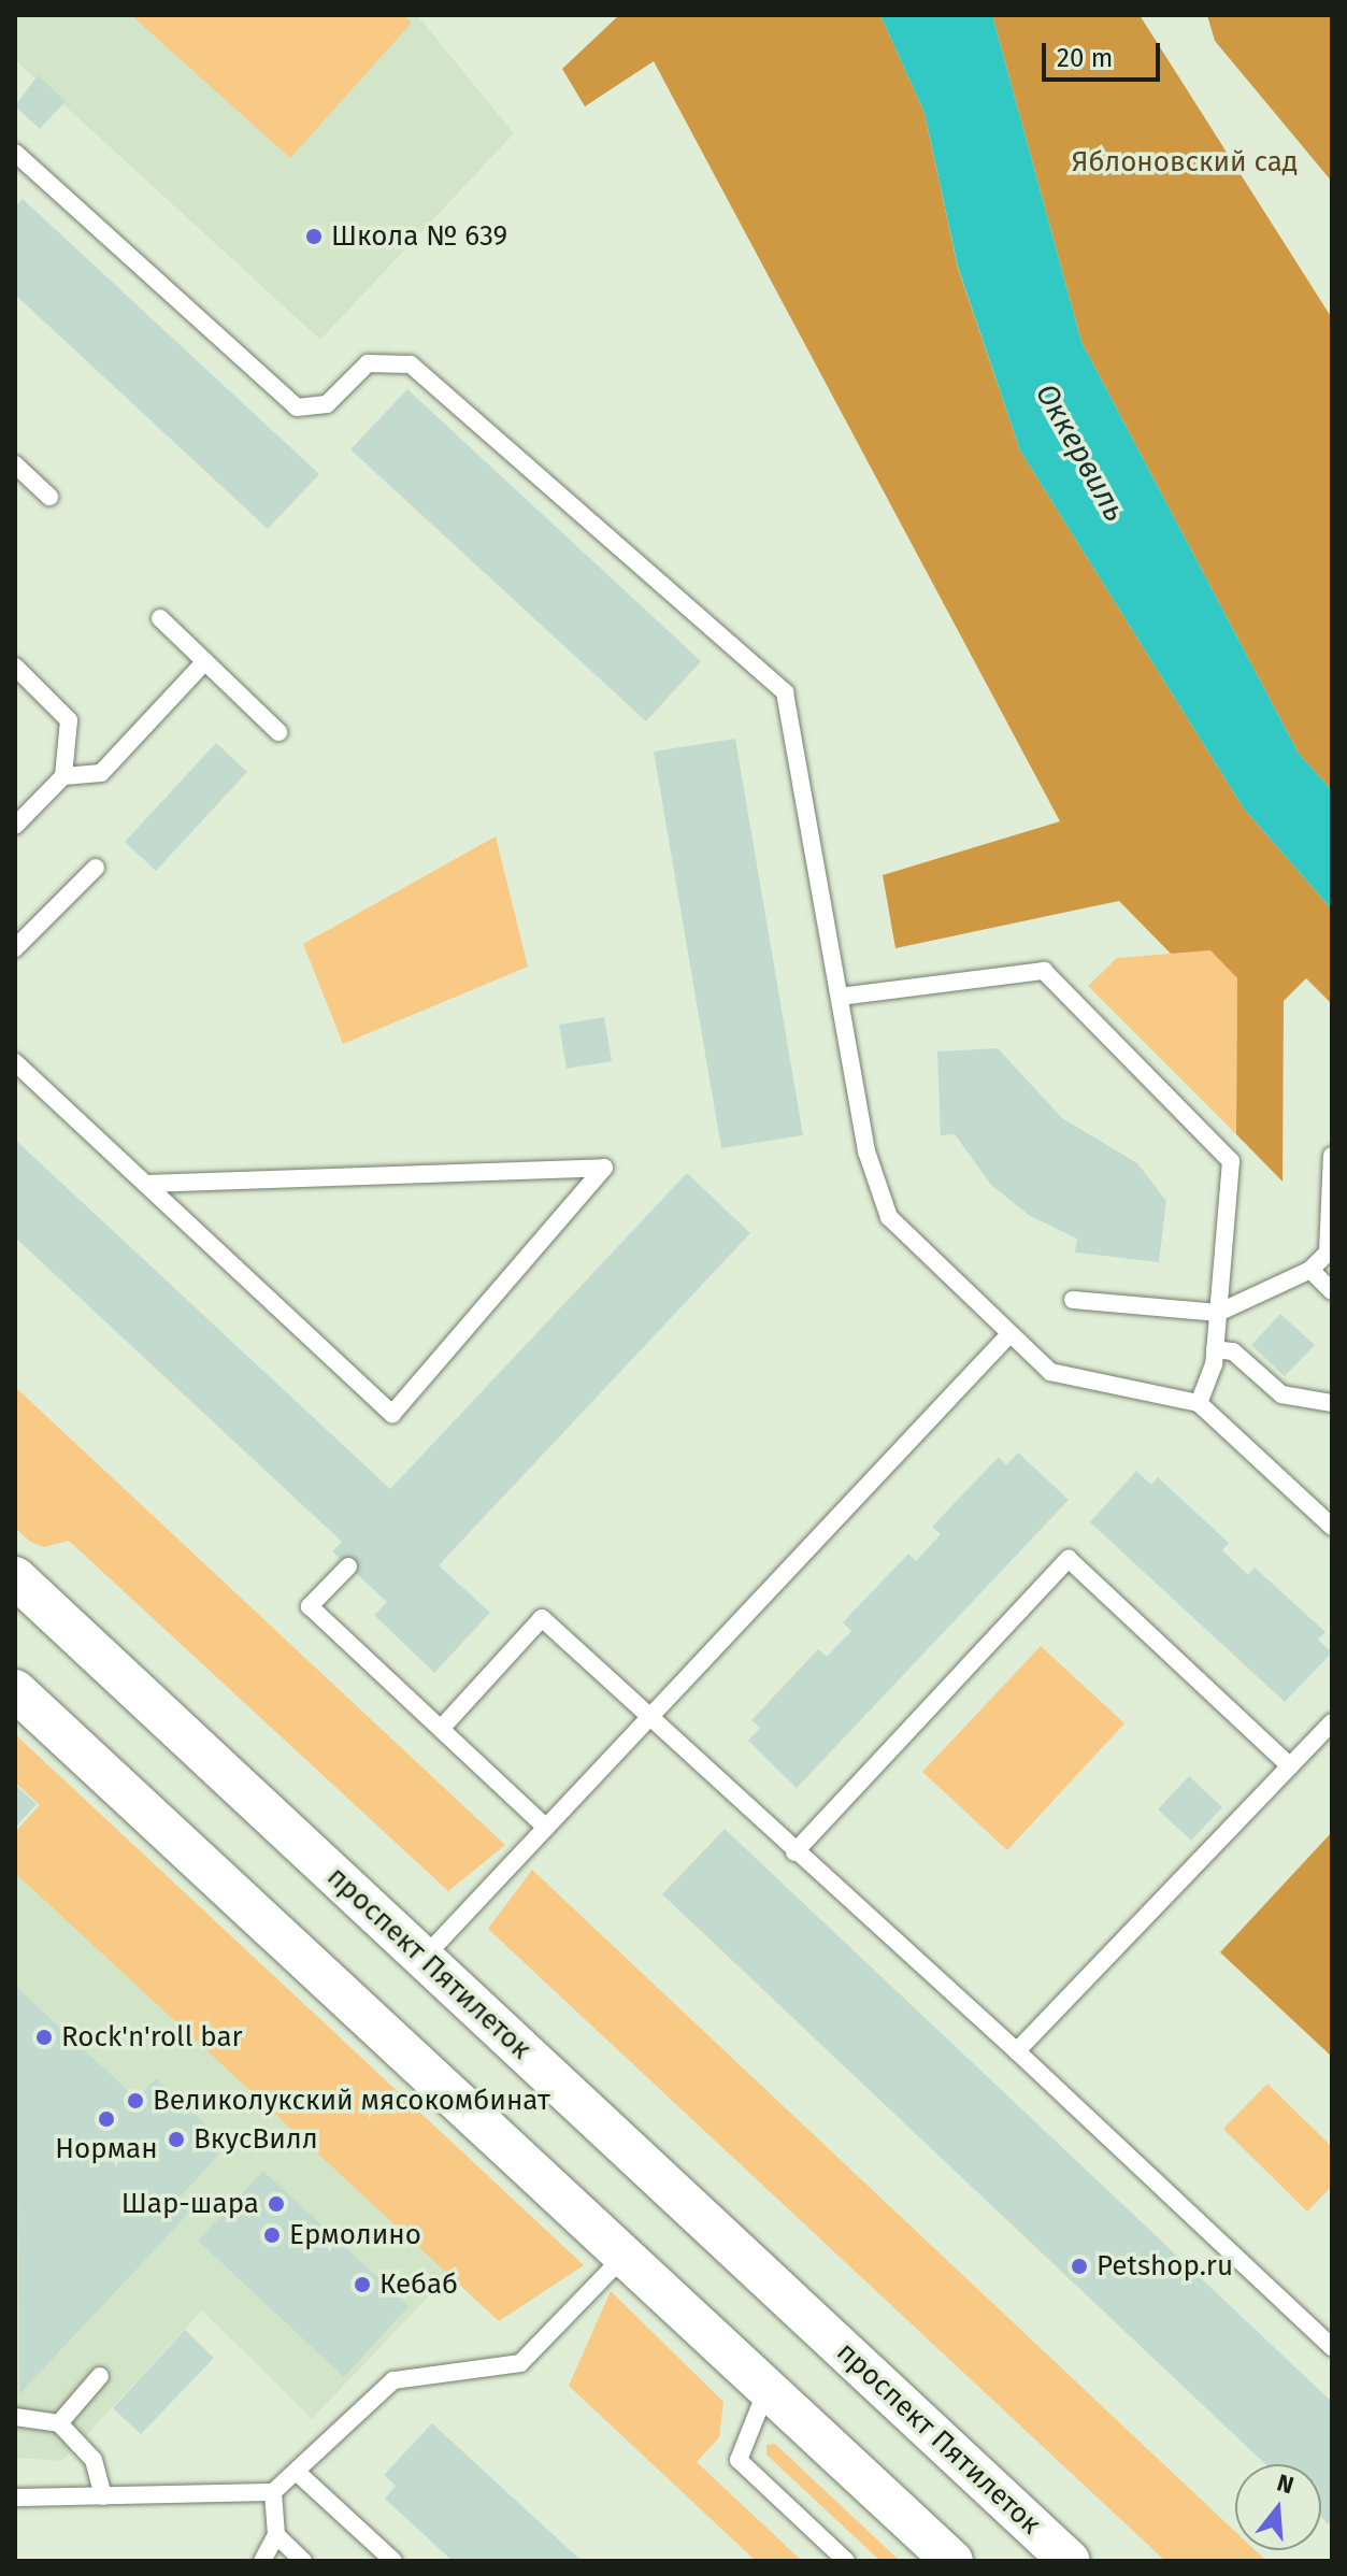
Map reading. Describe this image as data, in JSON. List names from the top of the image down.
{
  "streets": {
    "street": ["проспект Пятилеток"]
  },
  "water": ["Оккервиль"],
  "parks": ["Яблоновский сад"],
  "places": [
    "Школа № 639",
    "Rock'n'roll bar",
    "Великолукский мясокомбинат",
    "Норман",
    "ВкусВилл",
    "Шар-шара",
    "Ермолино",
    "Petshop.ru",
    "Кебаб"
  ],
  "scale_bar": "20 m",
  "north": "top"
}
